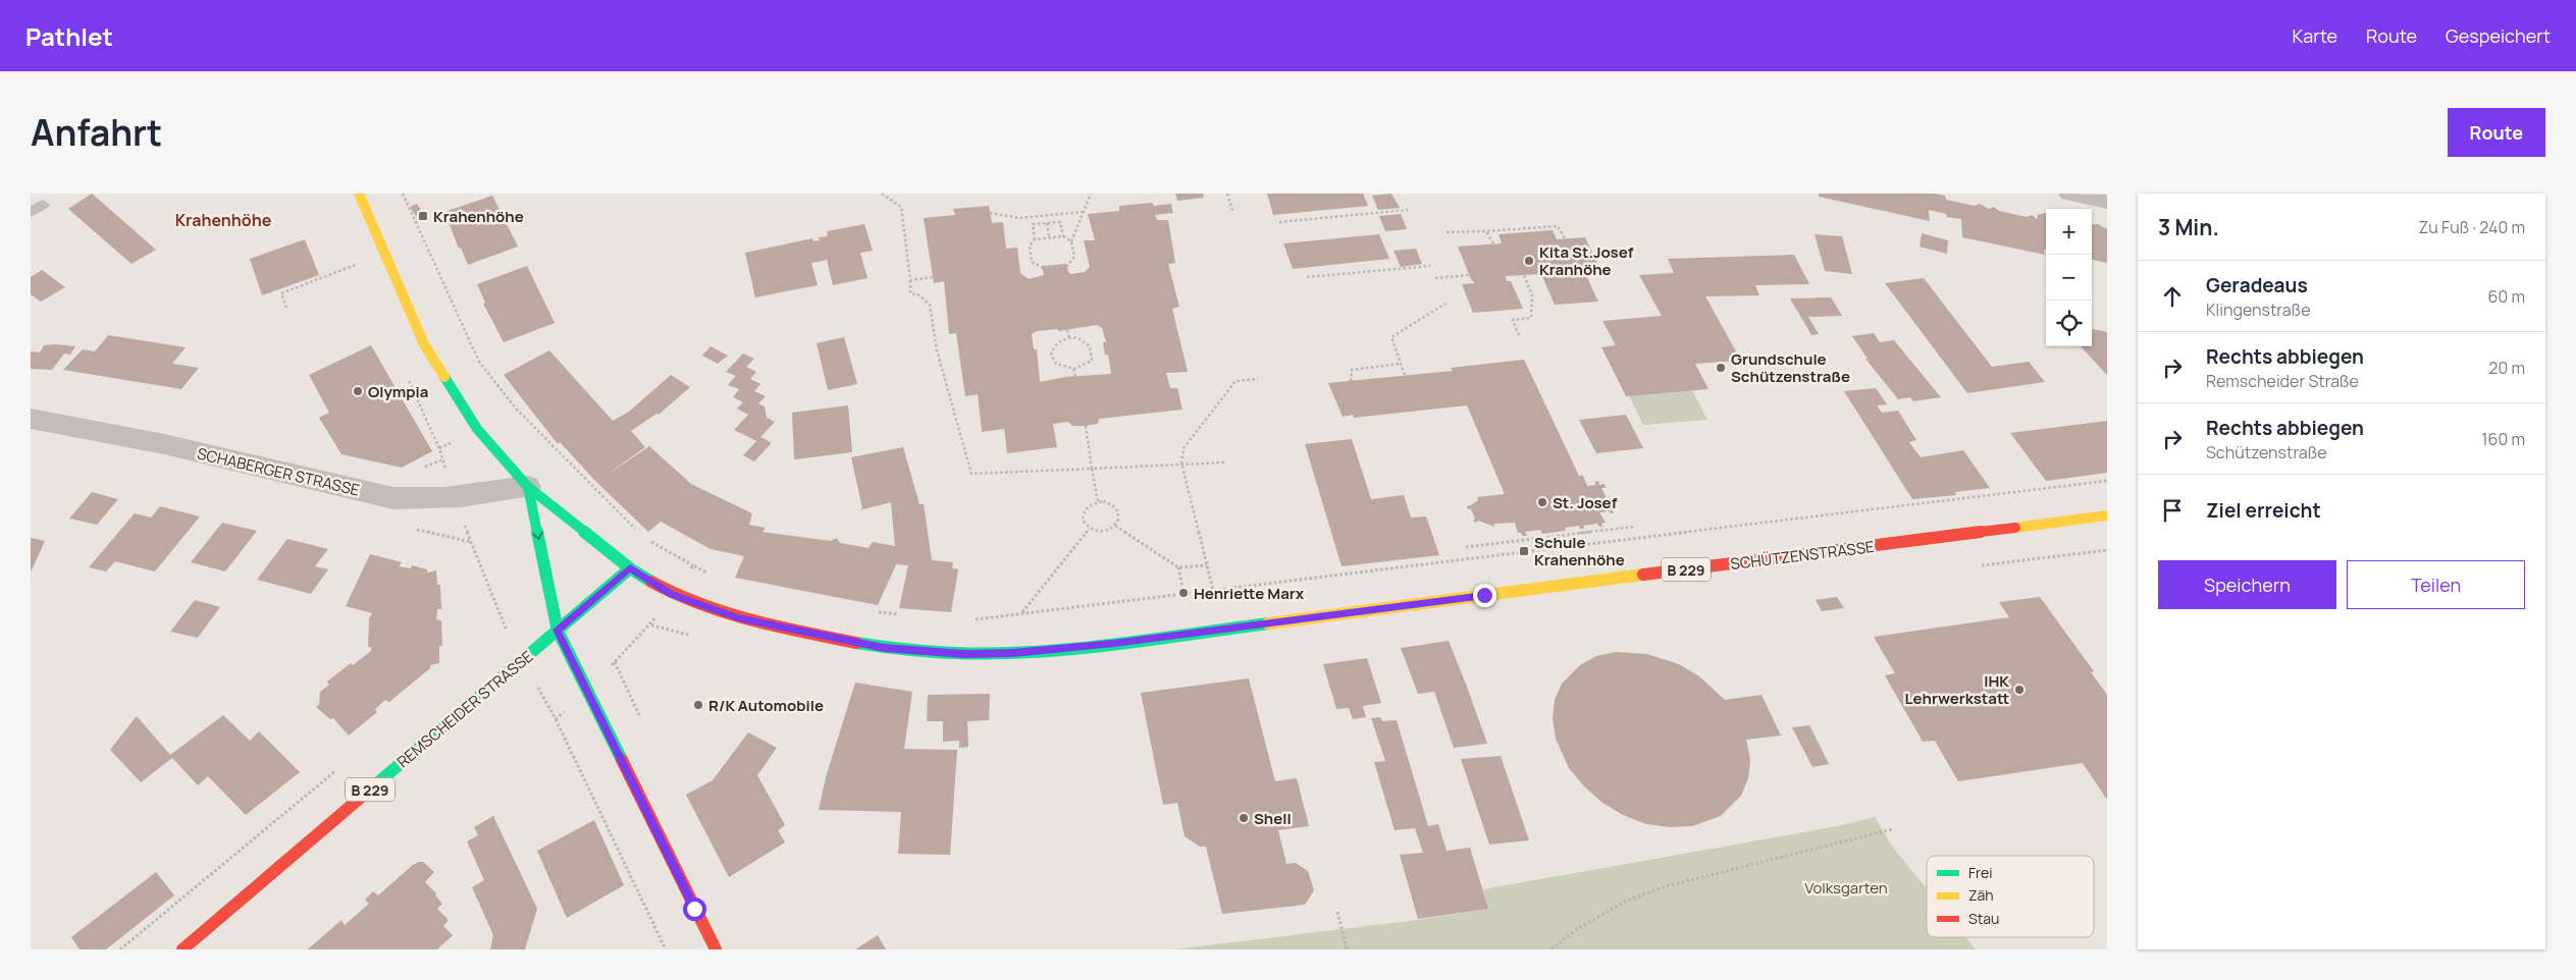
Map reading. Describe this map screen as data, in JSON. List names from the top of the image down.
{
  "streets": {
    "main road": ["SCHÜTZENSTRASSE", "B 229", "REMSCHEIDER STRASSE"],
    "street": ["SCHABERGER STRASSE"]
  },
  "crossings": [
    ["SCHABERGER STRASSE", "SCHÜTZENSTRASSE"],
    ["SCHÜTZENSTRASSE", "REMSCHEIDER STRASSE"]
  ],
  "districts": ["Krahenhöhe"],
  "parks": ["Volksgarten"],
  "places": {
    "transit": ["Krahenhöhe", "Schule Krahenhöhe"],
    "other": [
      "Kita St.Josef Kranhöhe",
      "Grundschule Schützenstraße",
      "Olympia",
      "St. Josef",
      "Henriette Marx",
      "IHK Lehrwerkstatt",
      "R/K Automobile",
      "Shell"
    ]
  },
  "legend": ["Frei", "Zäh", "Stau"],
  "page": {
    "header": "Pathlet",
    "nav": ["Karte", "Route", "Gespeichert"],
    "title": "Anfahrt",
    "buttons": [
      "Route",
      ["Speichern", "Teilen"]
    ],
    "heading": ["3 Min.", "Zu Fuß · 240 m"],
    "map_buttons": ["+", "−"],
    "list": [
      ["Geradeaus", "Klingenstraße", "60 m"],
      ["Rechts abbiegen", "Remscheider Straße", "20 m"],
      ["Rechts abbiegen", "Schützenstraße", "160 m"],
      "Ziel erreicht"
    ]
  }
}
